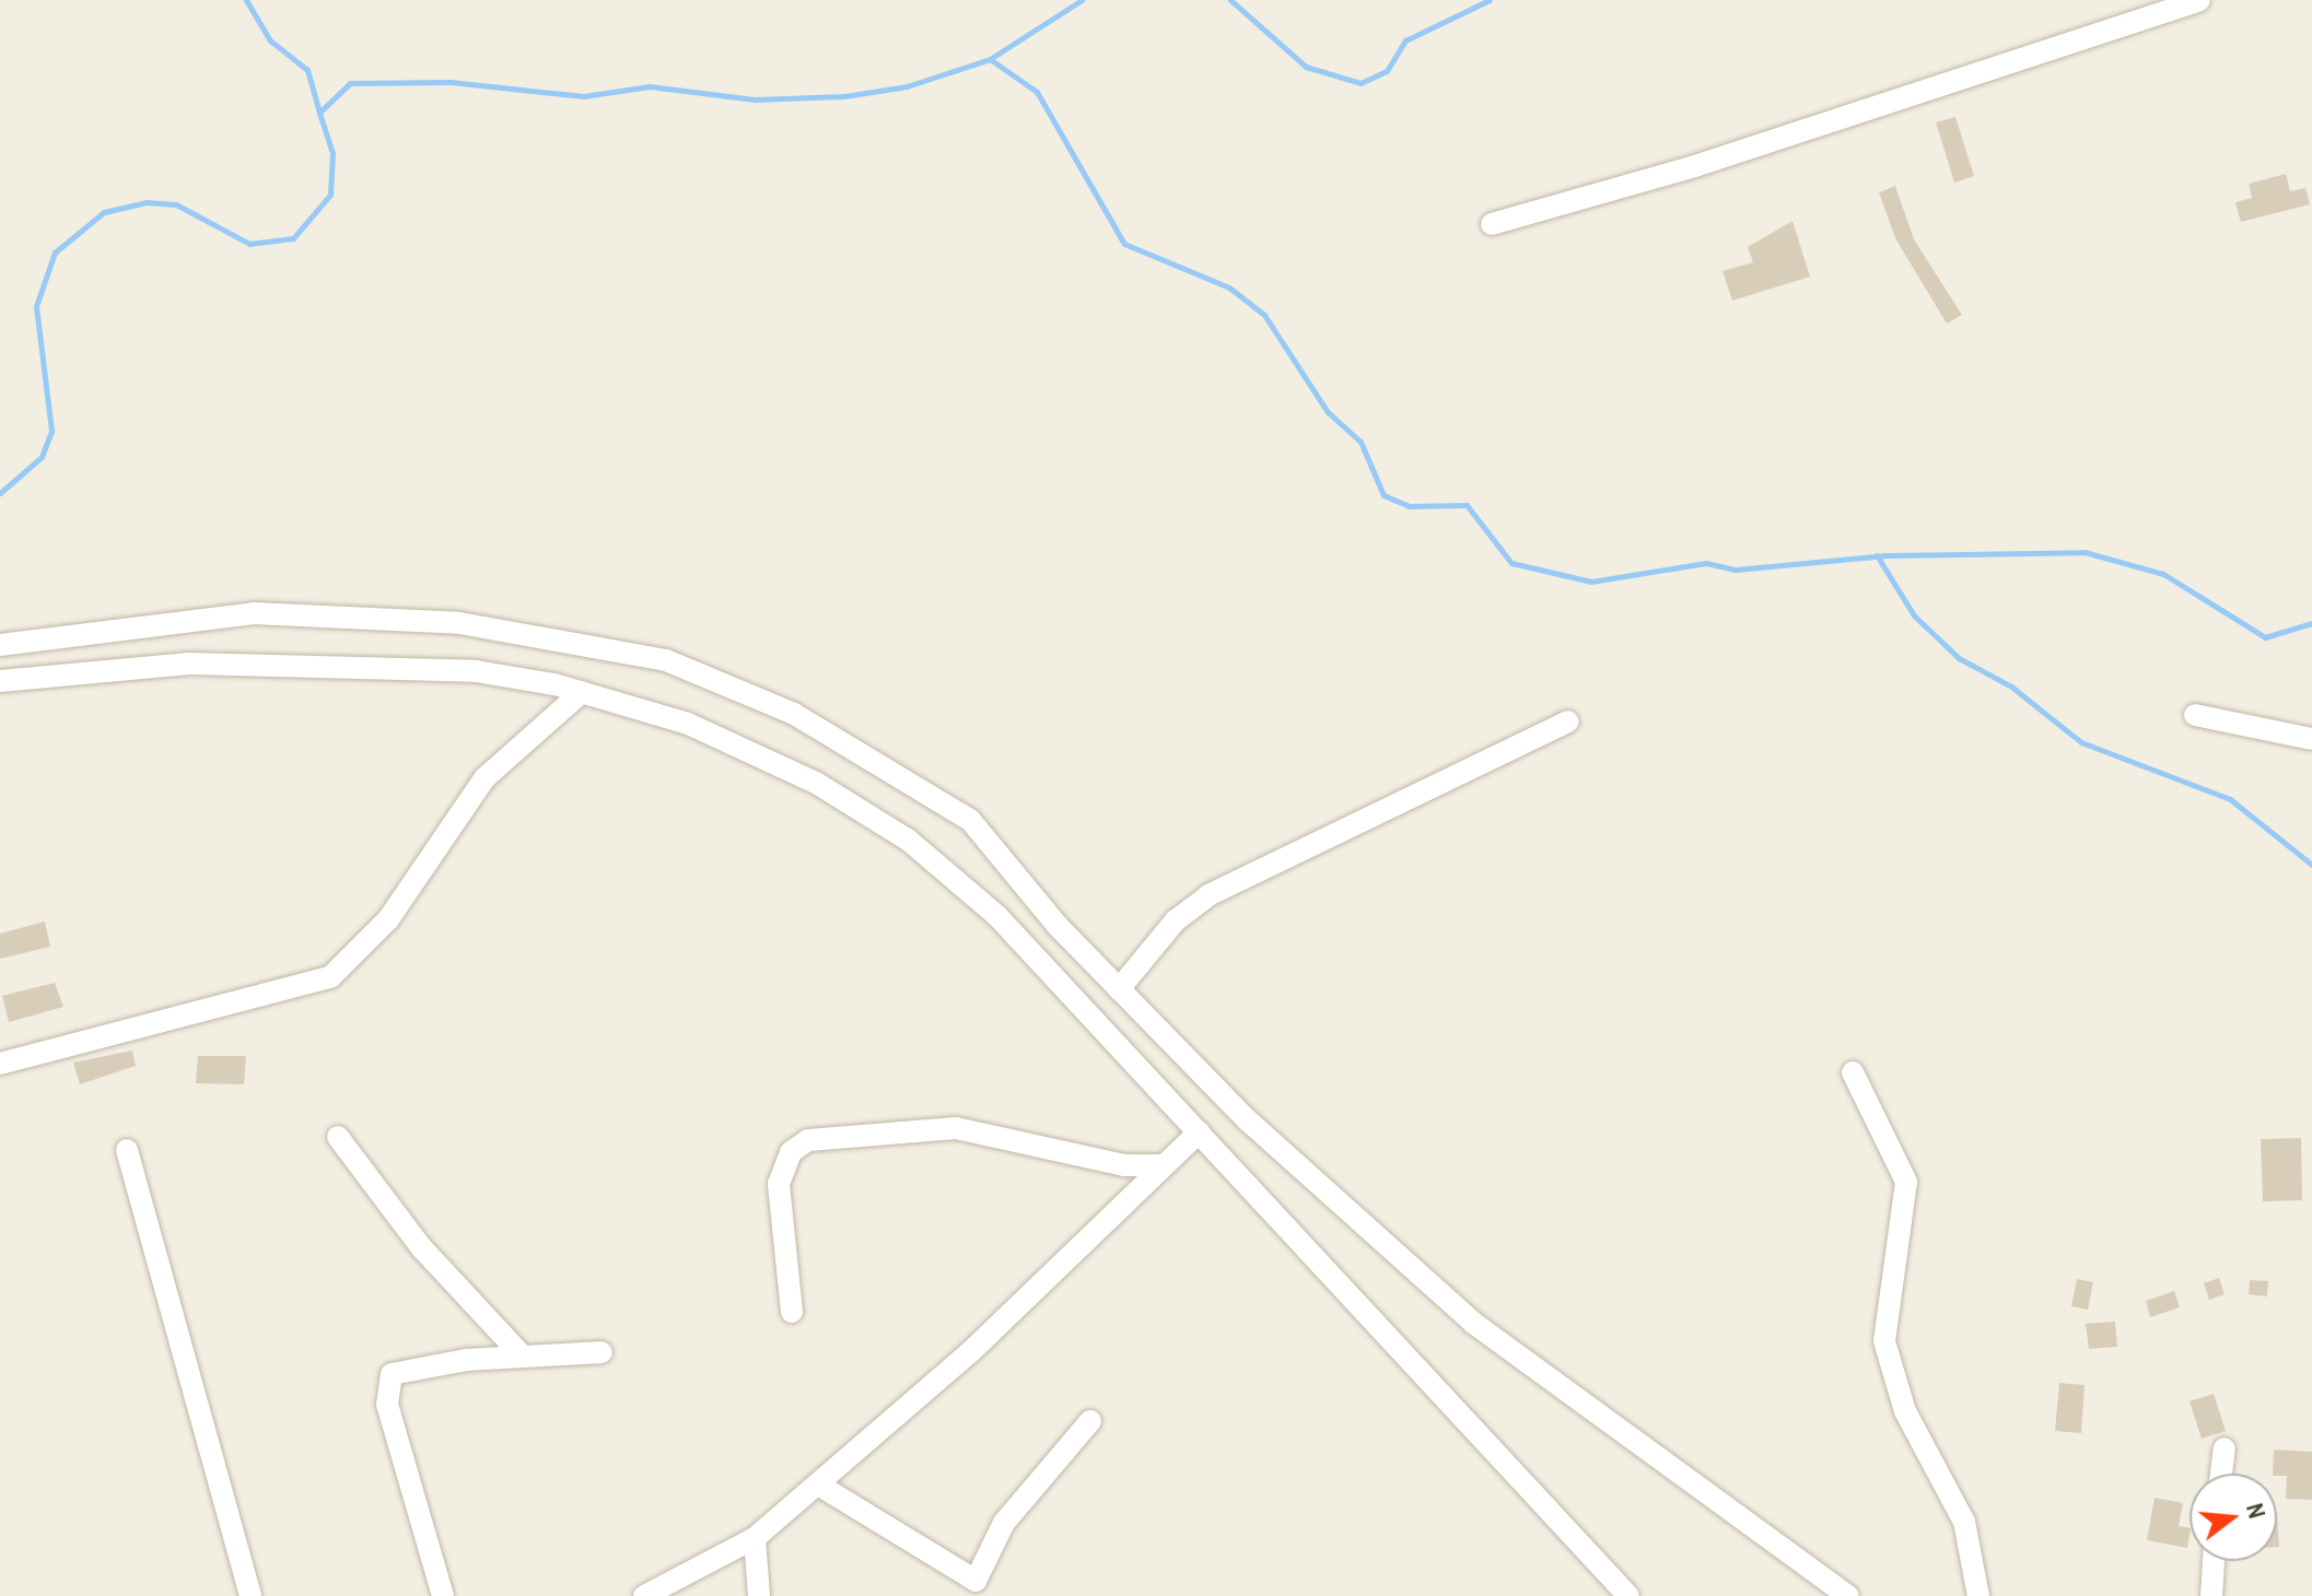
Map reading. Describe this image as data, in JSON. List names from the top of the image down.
{
  "north": "right"
}
